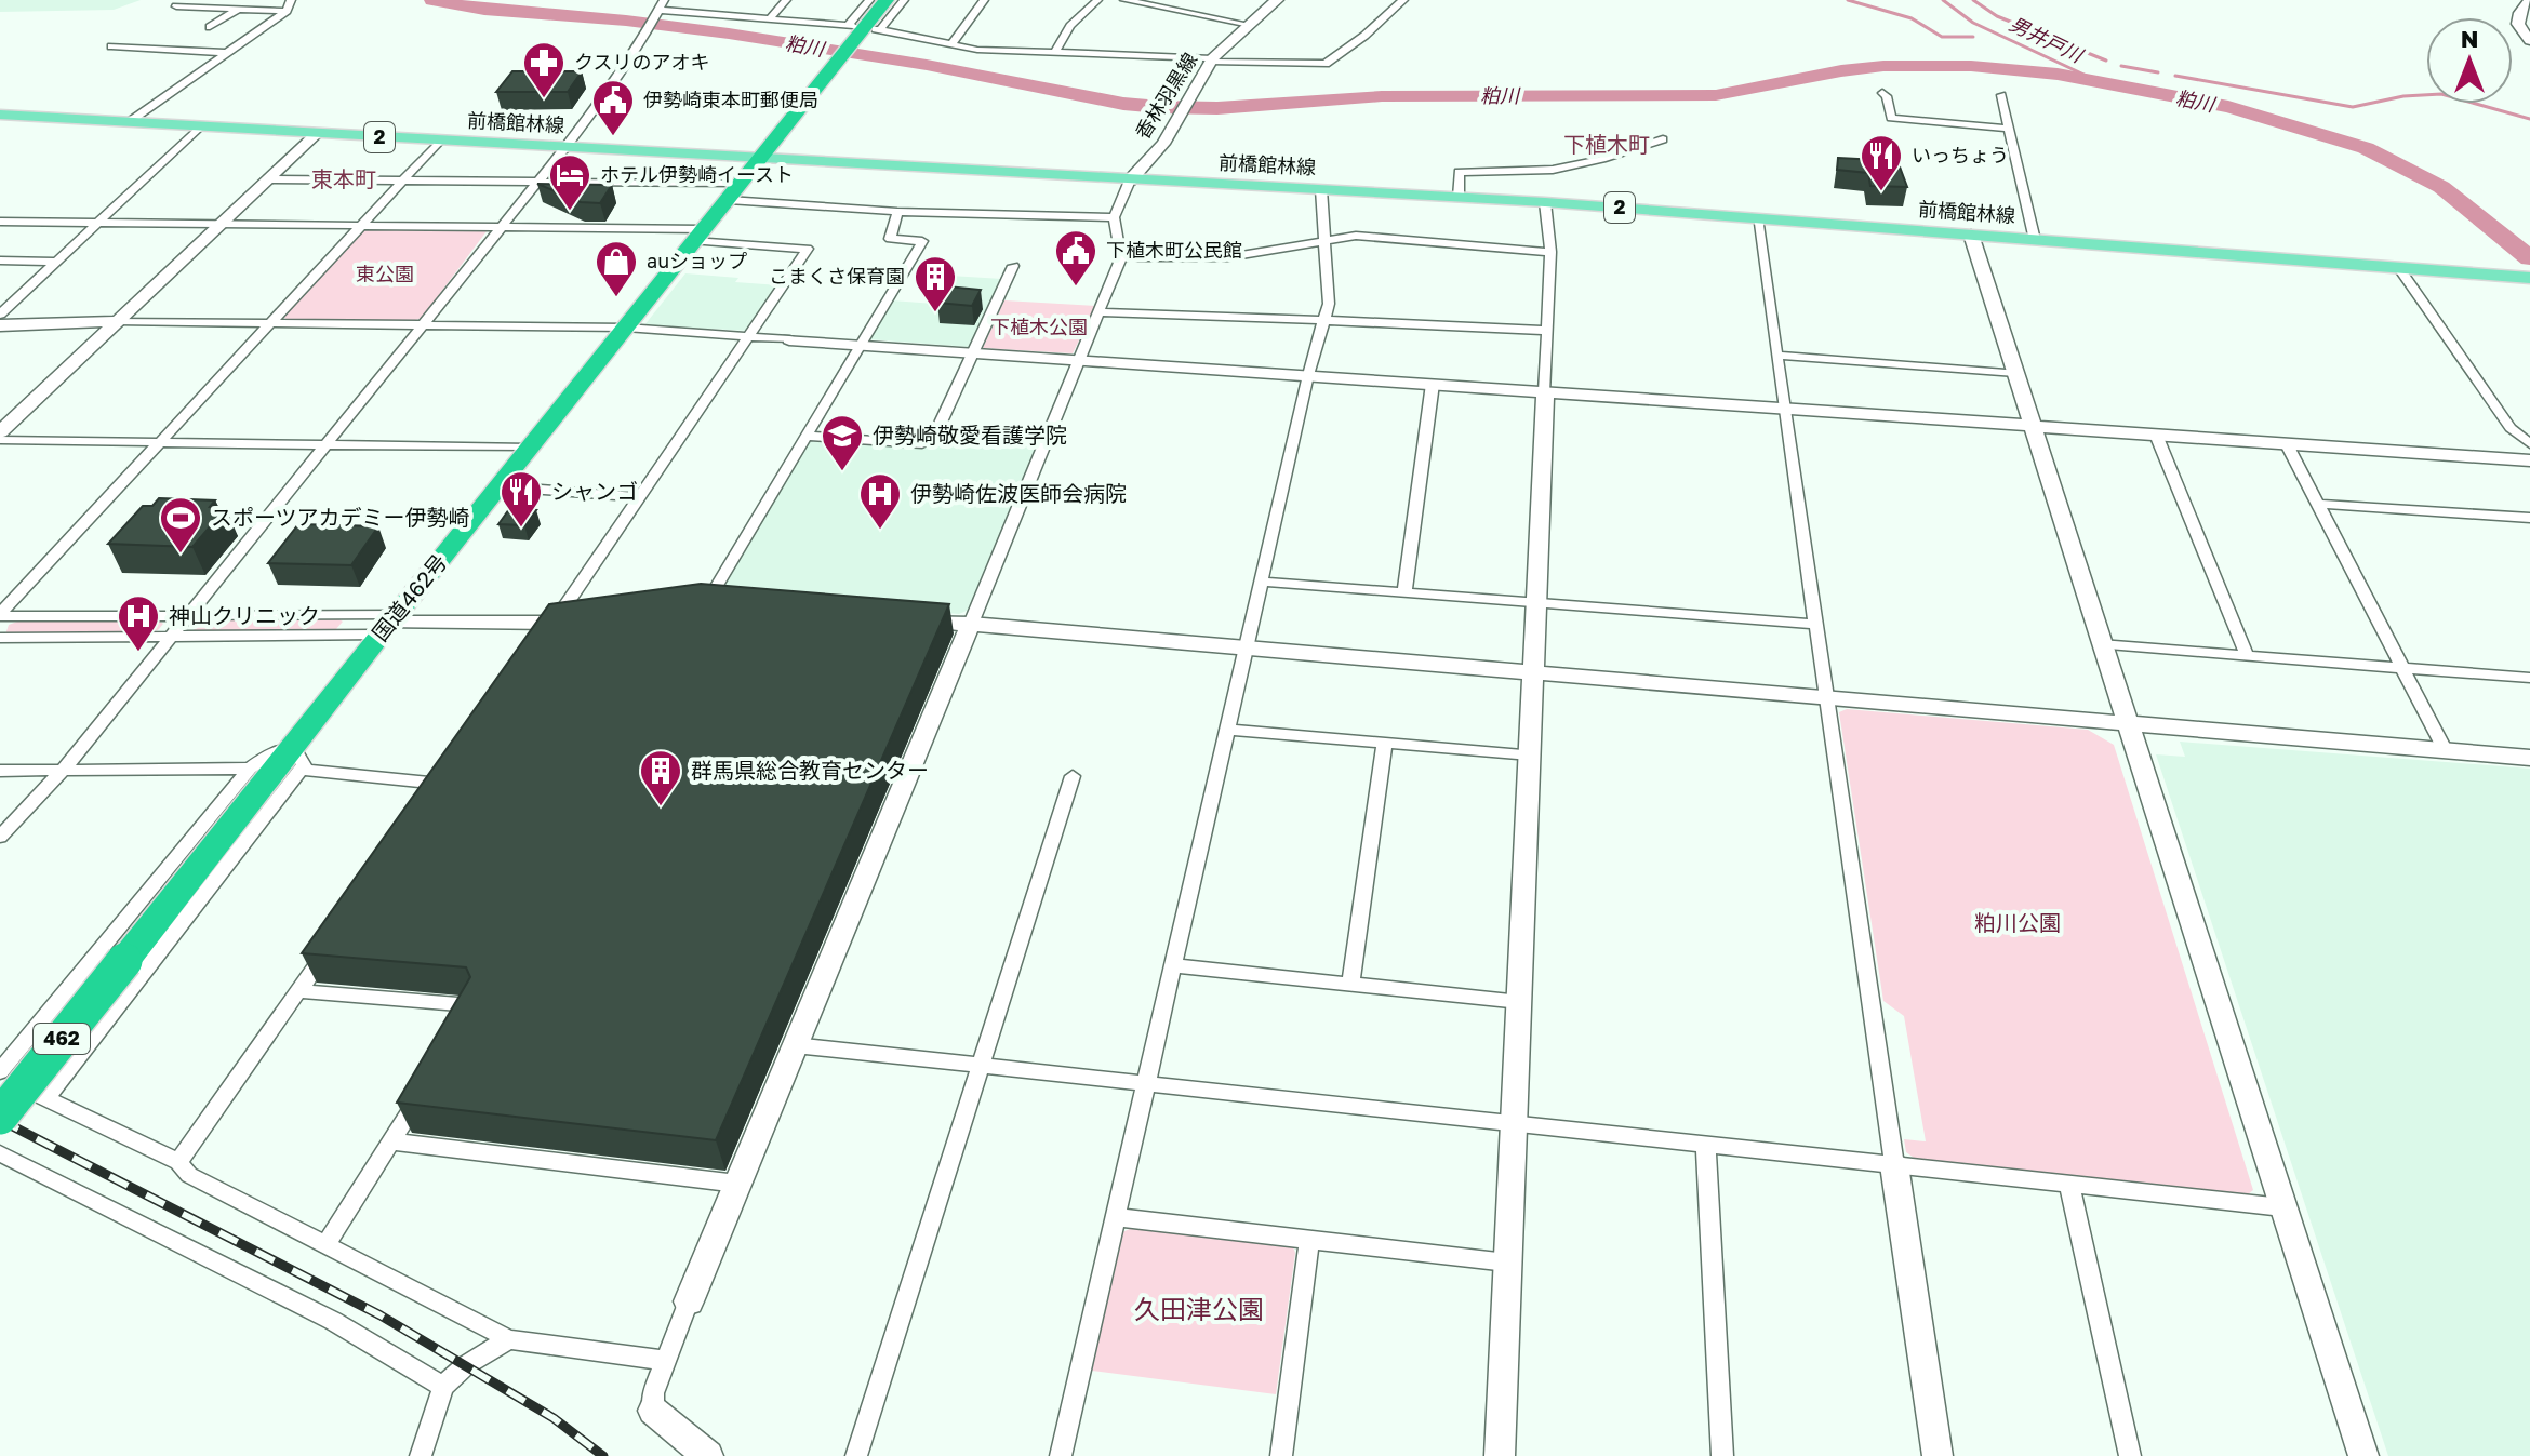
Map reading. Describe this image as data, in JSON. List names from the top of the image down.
{
  "streets": {
    "highway": ["国道462号", "462"],
    "main road": ["前橋館林線", "2"],
    "street": ["香林羽黒線"]
  },
  "crossings": [
    ["香林羽黒線", "前橋館林線"],
    ["前橋館林線", "国道462号"]
  ],
  "districts": ["下植木町", "東本町"],
  "water": ["男井戸川", "粕川"],
  "parks": [
    "東公園",
    "下植木公園",
    "粕川公園",
    "久田津公園"
  ],
  "places": {
    "pharmacy": ["クスリのアオキ"],
    "public building": ["伊勢崎東本町郵便局", "下植木町公民館"],
    "restaurant": ["いっちょう", "シャンゴ"],
    "hotel": ["ホテル伊勢崎イースト"],
    "shop": ["auショップ"],
    "building": ["こまくさ保育園", "群馬県総合教育センター"],
    "school or university": ["伊勢崎敬愛看護学院"],
    "hospital": ["伊勢崎佐波医師会病院", "神山クリニック"],
    "sports": ["スポーツアカデミー伊勢崎"]
  },
  "north": "top"
}
